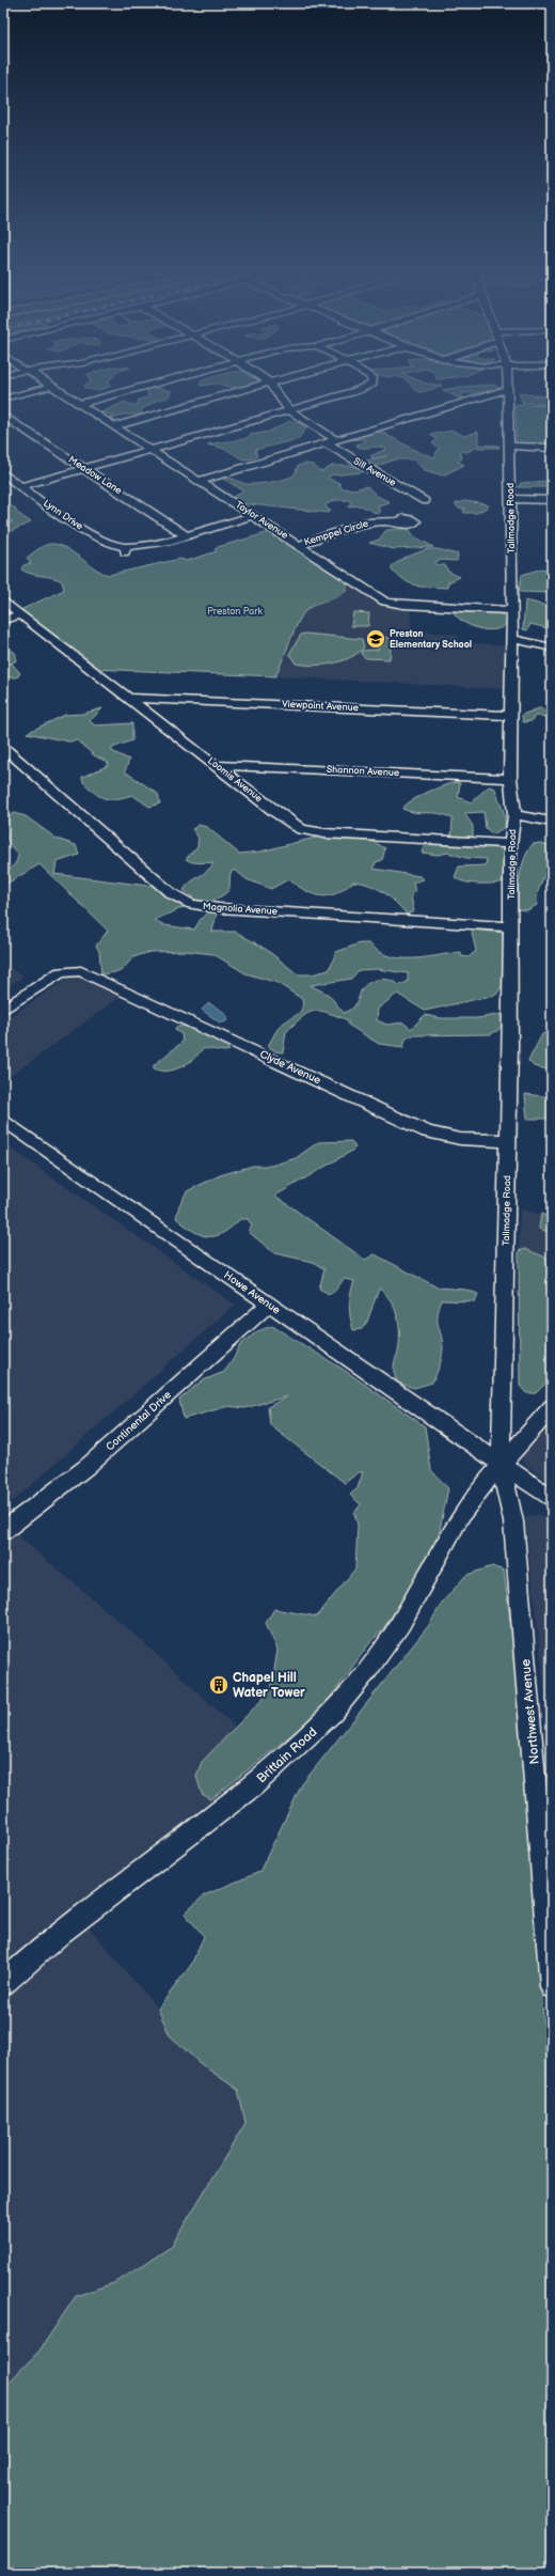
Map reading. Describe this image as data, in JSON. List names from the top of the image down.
{
  "streets": {
    "street": [
      "Sill Avenue",
      "Meadow Lane",
      "Lynn Drive",
      "Tallmadge Road",
      "Taylor Avenue",
      "Kemppel Circle",
      "Viewpoint Avenue",
      "Shannon Avenue",
      "Loomis Avenue",
      "Magnolia Avenue",
      "Clyde Avenue",
      "Howe Avenue",
      "Continental Drive",
      "Northwest Avenue",
      "Brittain Road"
    ]
  },
  "crossings": [
    ["Meadow Lane", "Lynn Drive"],
    ["Lynn Drive", "Taylor Avenue"],
    ["Tallmadge Road", "Taylor Avenue"],
    ["Tallmadge Road", "Viewpoint Avenue"],
    ["Tallmadge Road", "Shannon Avenue"],
    ["Tallmadge Road", "Loomis Avenue"],
    ["Tallmadge Road", "Magnolia Avenue"],
    ["Tallmadge Road", "Clyde Avenue"],
    ["Tallmadge Road", "Howe Avenue"],
    ["Tallmadge Road", "Northwest Avenue"],
    ["Tallmadge Road", "Brittain Road"],
    ["Taylor Avenue", "Kemppel Circle"],
    ["Viewpoint Avenue", "Loomis Avenue"],
    ["Shannon Avenue", "Loomis Avenue"],
    ["Howe Avenue", "Continental Drive"],
    ["Howe Avenue", "Northwest Avenue"],
    ["Howe Avenue", "Brittain Road"],
    ["Northwest Avenue", "Brittain Road"]
  ],
  "parks": ["Preston Park"],
  "places": {
    "school or university": ["Preston Elementary School"],
    "building": ["Chapel Hill Water Tower"]
  }
}
